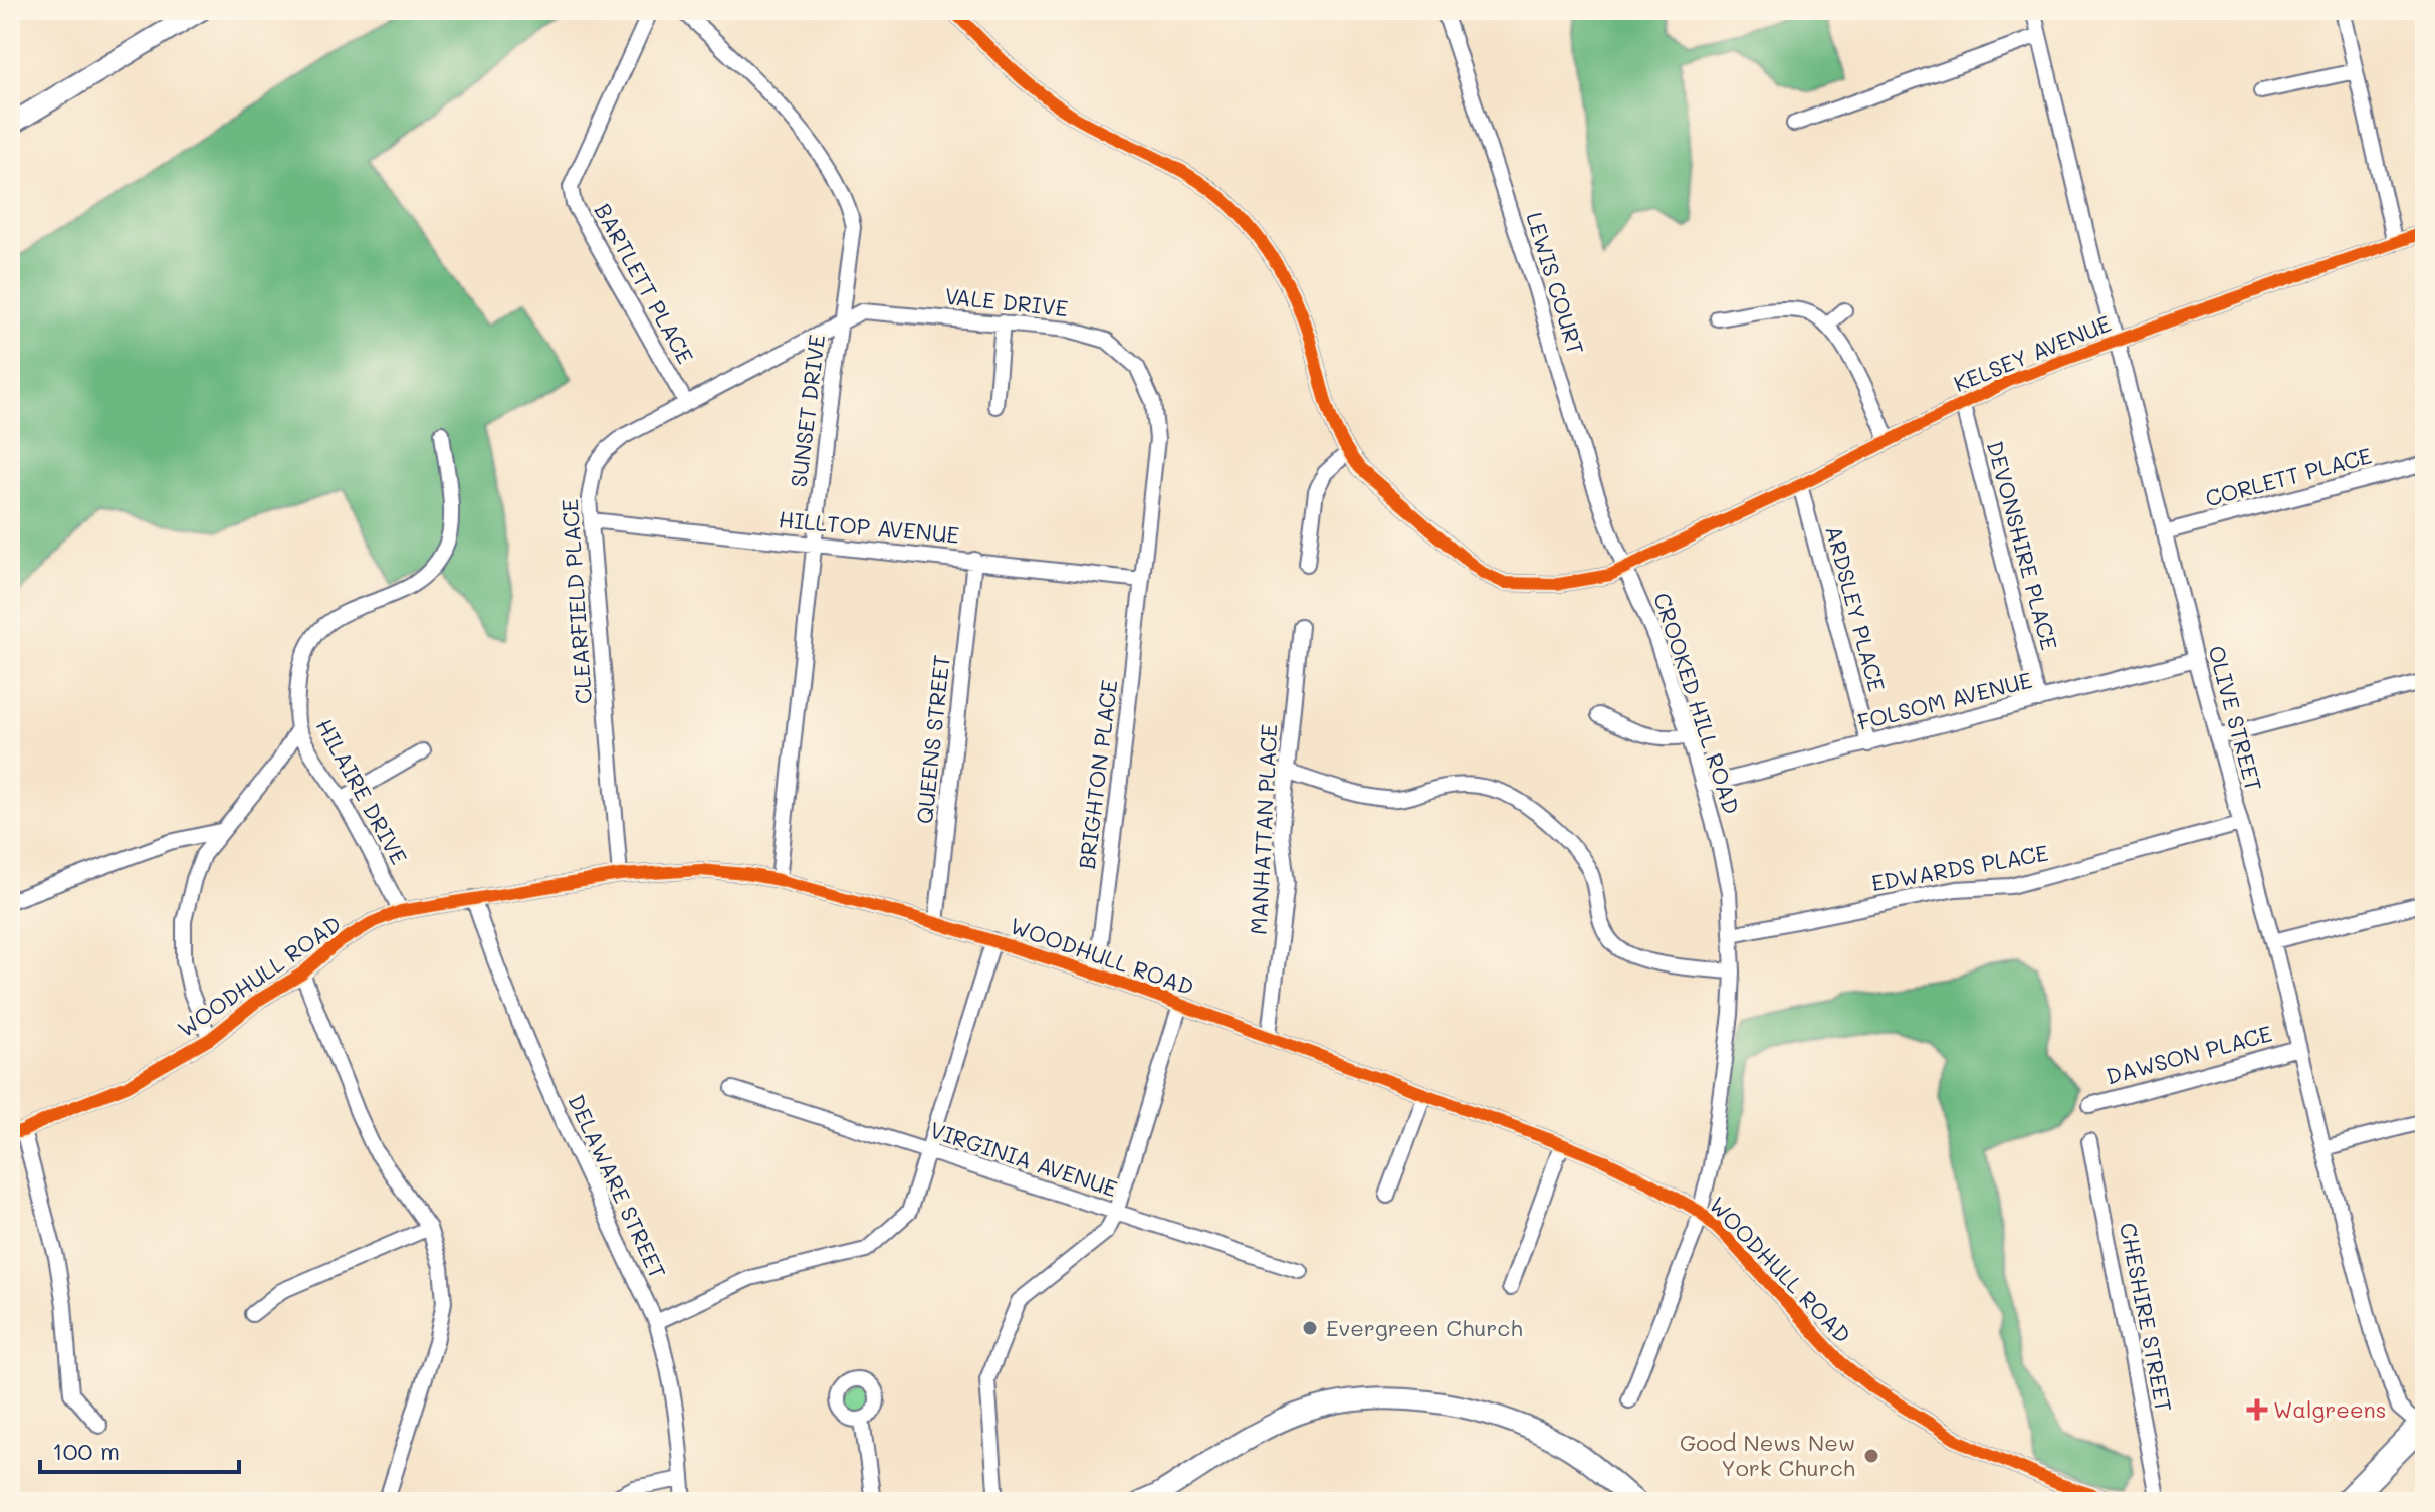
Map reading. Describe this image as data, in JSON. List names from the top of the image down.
{
  "streets": {
    "street": [
      "BARTLETT PLACE",
      "LEWIS COURT",
      "VALE DRIVE",
      "KELSEY AVENUE",
      "SUNSET DRIVE",
      "CORLETT PLACE",
      "HILLTOP AVENUE",
      "DEVONSHIRE PLACE",
      "CLEARFIELD PLACE",
      "ARDSLEY PLACE",
      "FOLSOM AVENUE",
      "CROOKED HILL ROAD",
      "OLIVE STREET",
      "QUEENS STREET",
      "BRIGHTON PLACE",
      "HILAIRE DRIVE",
      "MANHATTAN PLACE",
      "EDWARDS PLACE",
      "WOODHULL ROAD",
      "DAWSON PLACE",
      "VIRGINIA AVENUE",
      "DELAWARE STREET",
      "CHESHIRE STREET"
    ]
  },
  "crossings": [
    ["BARTLETT PLACE", "CLEARFIELD PLACE"],
    ["LEWIS COURT", "KELSEY AVENUE"],
    ["LEWIS COURT", "CROOKED HILL ROAD"],
    ["VALE DRIVE", "SUNSET DRIVE"],
    ["VALE DRIVE", "HILLTOP AVENUE"],
    ["VALE DRIVE", "CLEARFIELD PLACE"],
    ["VALE DRIVE", "BRIGHTON PLACE"],
    ["KELSEY AVENUE", "DEVONSHIRE PLACE"],
    ["KELSEY AVENUE", "ARDSLEY PLACE"],
    ["KELSEY AVENUE", "CROOKED HILL ROAD"],
    ["KELSEY AVENUE", "OLIVE STREET"],
    ["SUNSET DRIVE", "HILLTOP AVENUE"],
    ["SUNSET DRIVE", "CLEARFIELD PLACE"],
    ["SUNSET DRIVE", "WOODHULL ROAD"],
    ["CORLETT PLACE", "OLIVE STREET"],
    ["HILLTOP AVENUE", "CLEARFIELD PLACE"],
    ["HILLTOP AVENUE", "QUEENS STREET"],
    ["HILLTOP AVENUE", "BRIGHTON PLACE"],
    ["DEVONSHIRE PLACE", "FOLSOM AVENUE"],
    ["CLEARFIELD PLACE", "WOODHULL ROAD"],
    ["ARDSLEY PLACE", "FOLSOM AVENUE"],
    ["FOLSOM AVENUE", "CROOKED HILL ROAD"],
    ["FOLSOM AVENUE", "OLIVE STREET"],
    ["CROOKED HILL ROAD", "EDWARDS PLACE"],
    ["CROOKED HILL ROAD", "WOODHULL ROAD"],
    ["OLIVE STREET", "EDWARDS PLACE"],
    ["OLIVE STREET", "DAWSON PLACE"],
    ["QUEENS STREET", "WOODHULL ROAD"],
    ["BRIGHTON PLACE", "WOODHULL ROAD"],
    ["HILAIRE DRIVE", "WOODHULL ROAD"],
    ["MANHATTAN PLACE", "WOODHULL ROAD"],
    ["WOODHULL ROAD", "DELAWARE STREET"]
  ],
  "places": {
    "other": ["Evergreen Church", "Good News New York Church"],
    "health": ["Walgreens"]
  },
  "scale_bar": "100 m"
}
